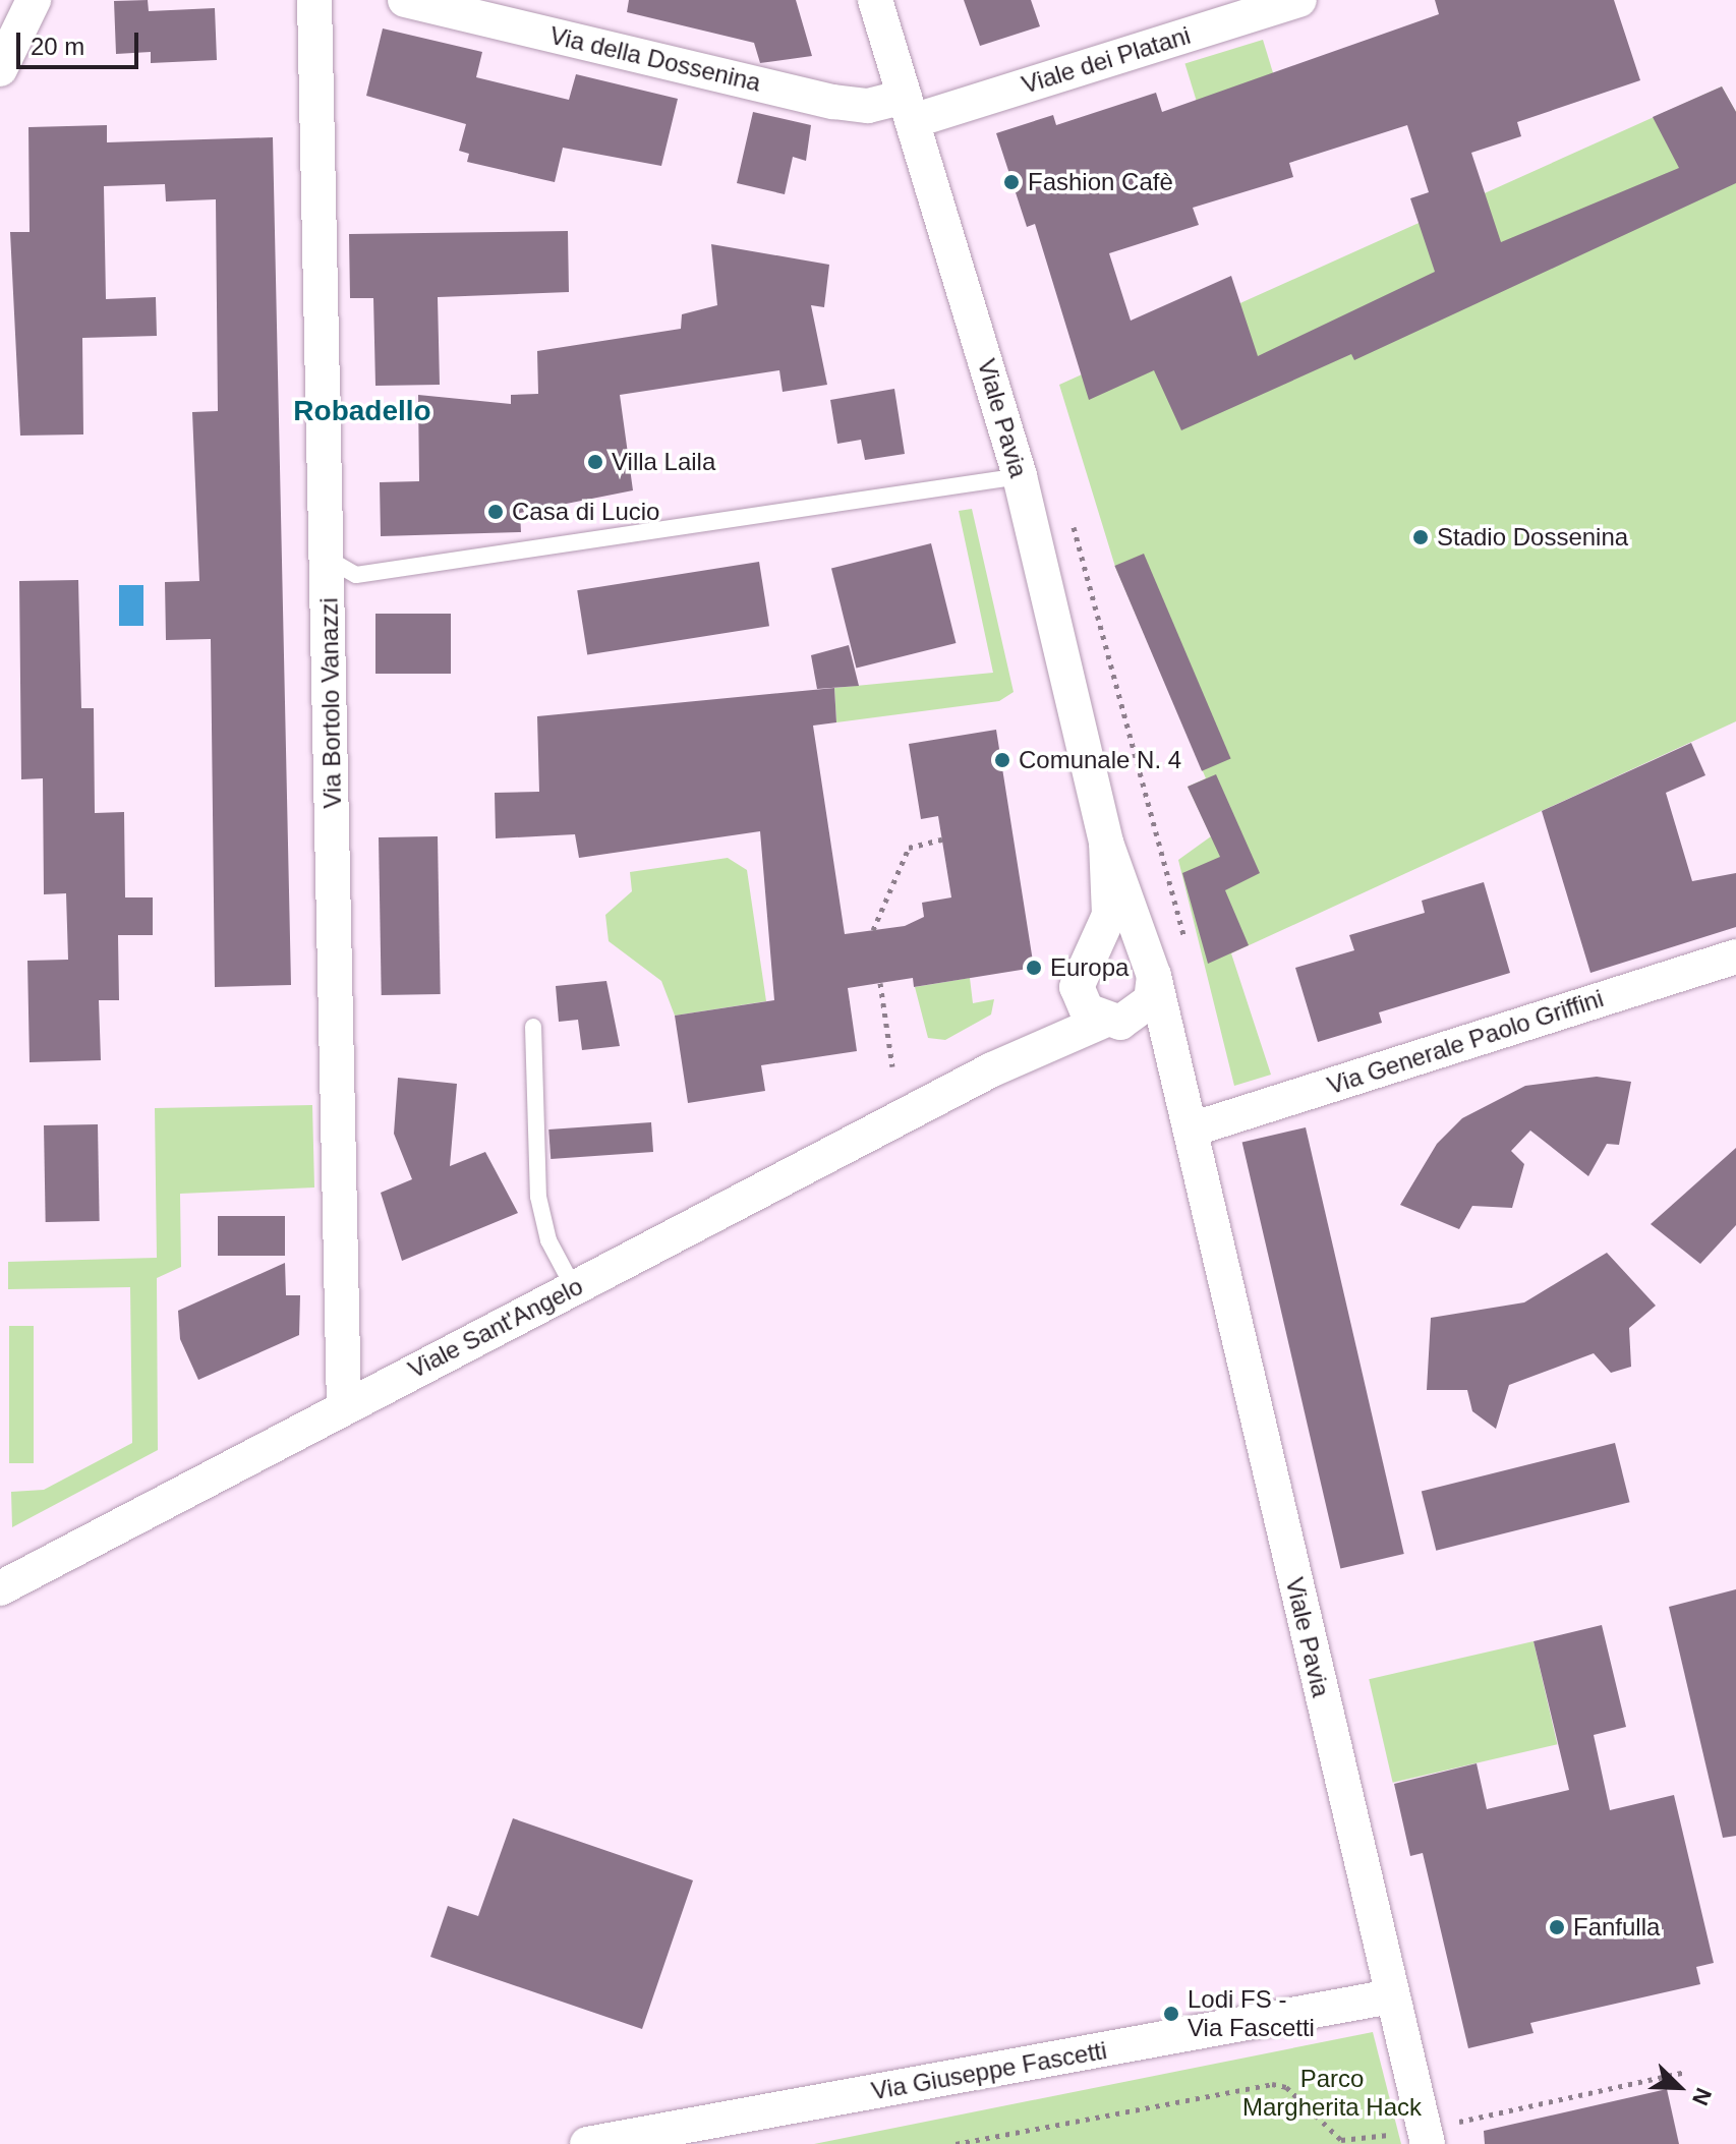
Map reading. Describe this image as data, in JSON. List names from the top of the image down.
{
  "streets": {
    "street": [
      "Via della Dossenina",
      "Viale dei Platani",
      "Viale Pavia",
      "Via Bortolo Vanazzi",
      "Via Generale Paolo Griffini",
      "Viale Sant'Angelo",
      "Via Giuseppe Fascetti"
    ]
  },
  "crossings": [
    ["Via della Dossenina", "Viale dei Platani"],
    ["Via della Dossenina", "Viale Pavia"],
    ["Viale dei Platani", "Viale Pavia"],
    ["Viale Pavia", "Via Generale Paolo Griffini"],
    ["Viale Pavia", "Via Giuseppe Fascetti"],
    ["Via Bortolo Vanazzi", "Viale Sant'Angelo"]
  ],
  "districts": ["Robadello"],
  "parks": ["Parco Margherita Hack"],
  "places": [
    "Fashion Cafè",
    "Villa Laila",
    "Casa di Lucio",
    "Stadio Dossenina",
    "Comunale N. 4",
    "Europa",
    "Fanfulla",
    "Lodi FS - Via Fascetti"
  ],
  "scale_bar": "20 m",
  "north": "bottom right"
}
